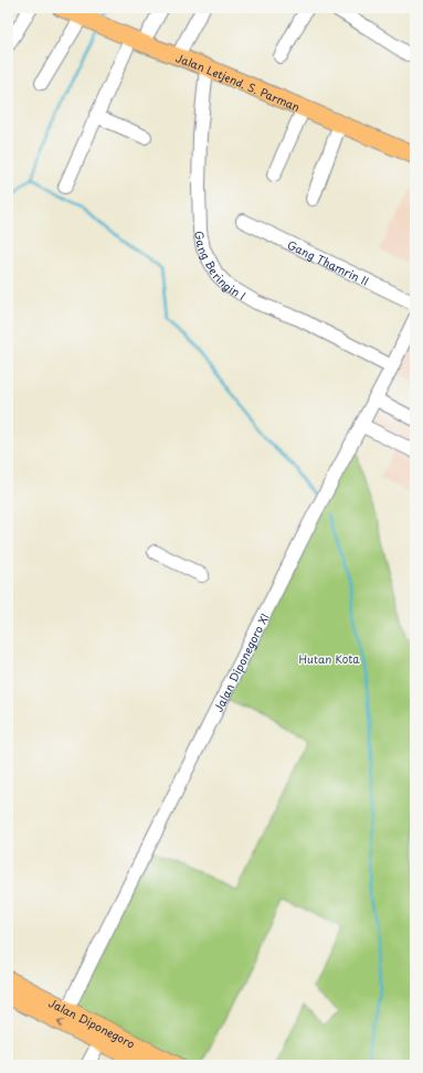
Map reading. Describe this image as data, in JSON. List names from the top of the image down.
{
  "streets": {
    "main road": ["Jalan Letjend. S. Parman", "Jalan Diponegoro"],
    "street": ["Gang Beringin I", "Gang Thamrin II", "Jalan Diponegoro XI"]
  },
  "crossings": [
    ["Jalan Letjend. S. Parman", "Gang Beringin I"],
    ["Gang Beringin I", "Jalan Diponegoro XI"],
    ["Jalan Diponegoro XI", "Jalan Diponegoro"]
  ],
  "parks": ["Hutan Kota"]
}
